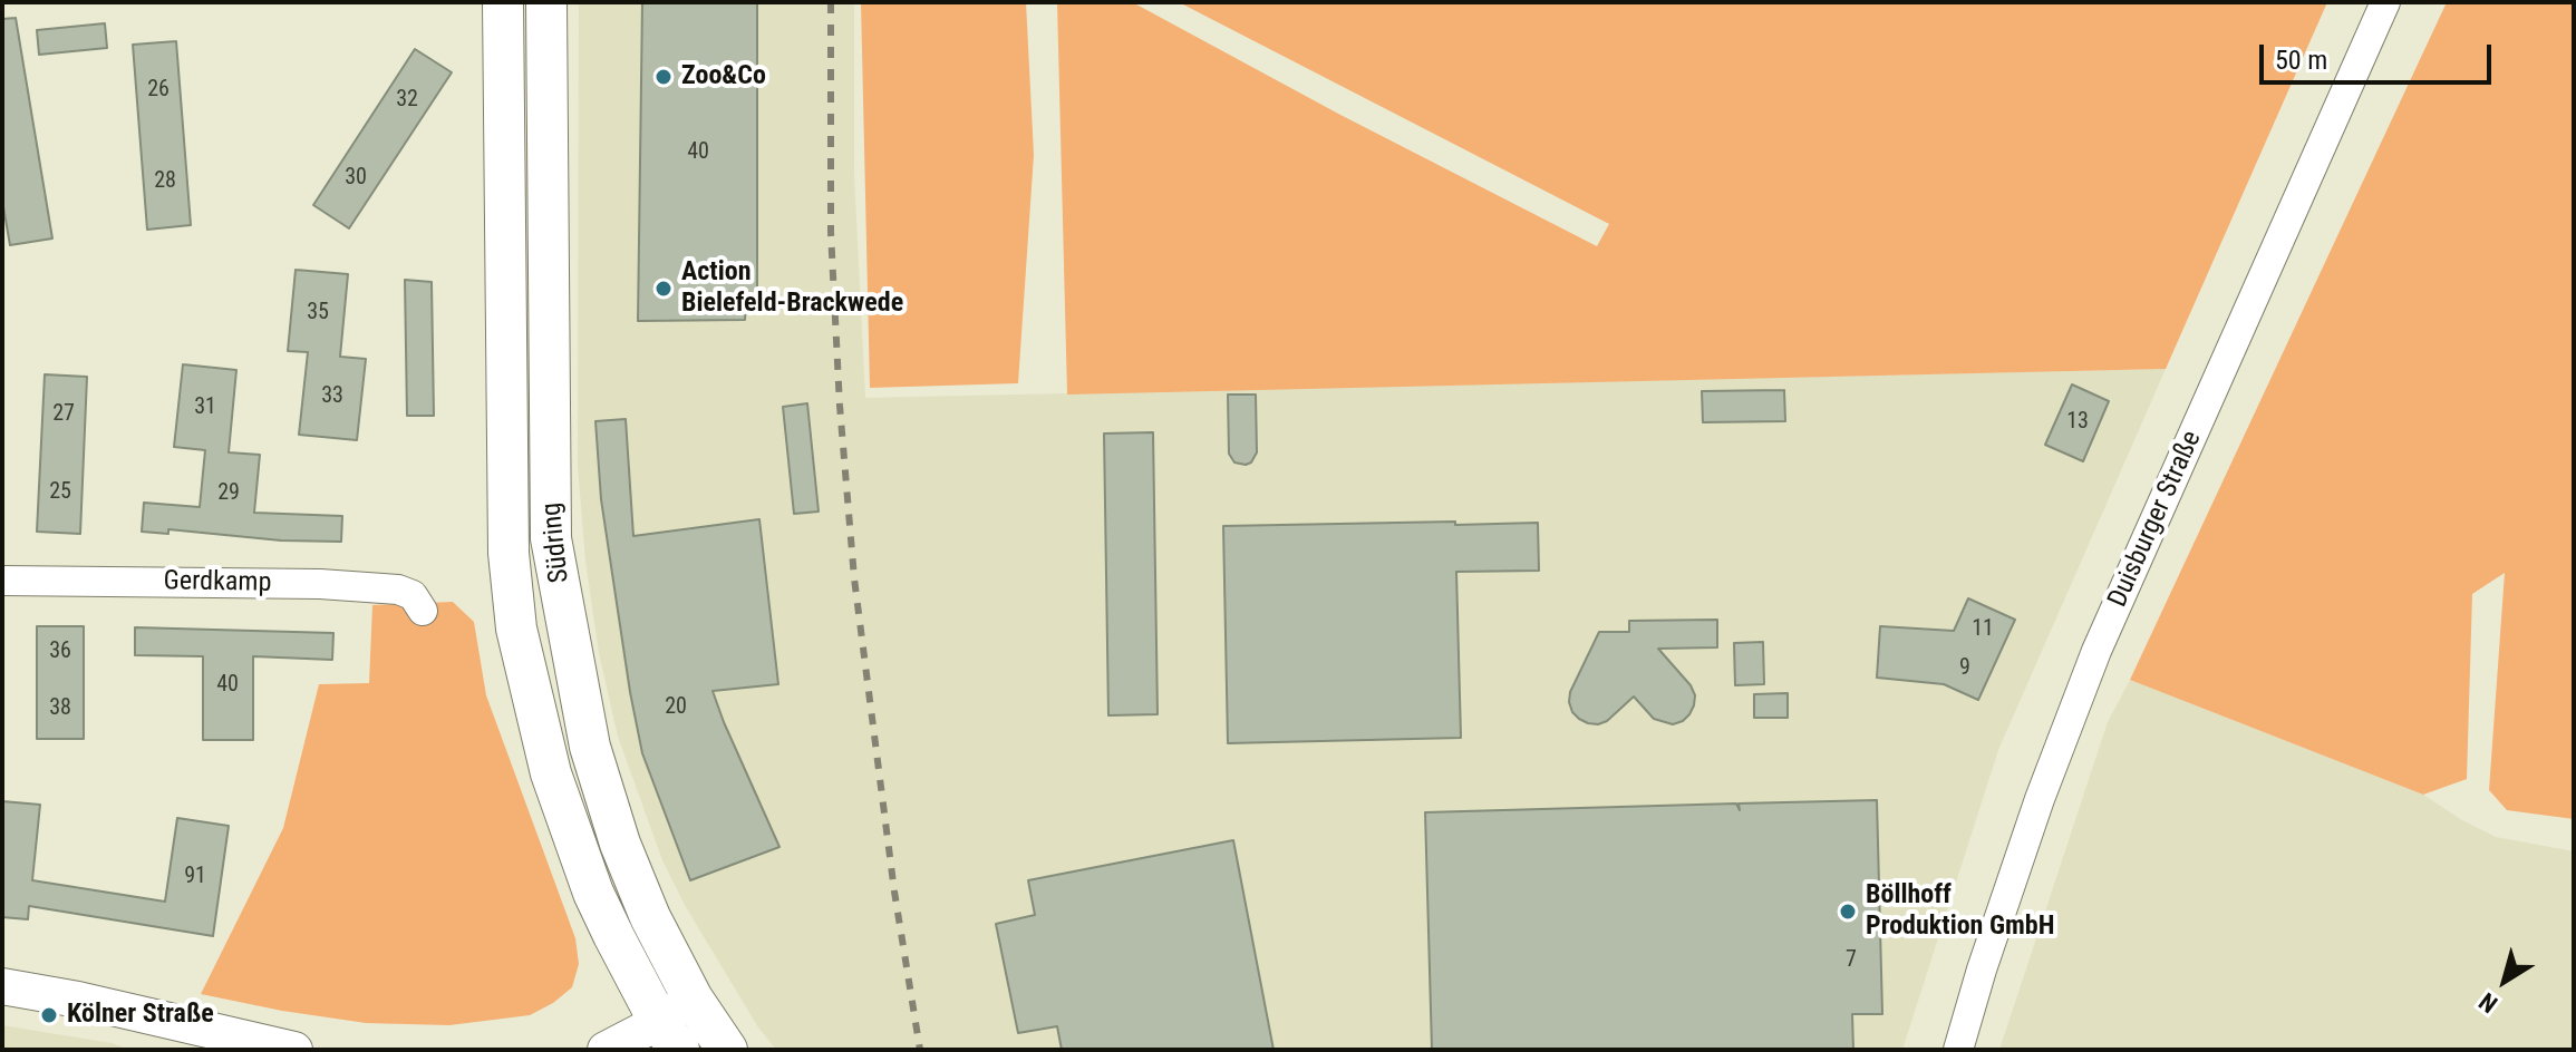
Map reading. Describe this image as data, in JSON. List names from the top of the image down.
{
  "streets": {
    "main road": ["Südring"],
    "street": ["Duisburger Straße", "Gerdkamp"]
  },
  "places": [
    "Zoo&Co",
    "Action Bielefeld-Brackwede",
    "Böllhoff Produktion GmbH",
    "Kölner Straße"
  ],
  "house_numbers": [
    "26",
    "32",
    "40",
    "30",
    "28",
    "35",
    "33",
    "31",
    "27",
    "13",
    "25",
    "29",
    "11",
    "36",
    "9",
    "40",
    "20",
    "38",
    "91",
    "7"
  ],
  "scale_bar": "50 m",
  "north": "bottom left"
}
